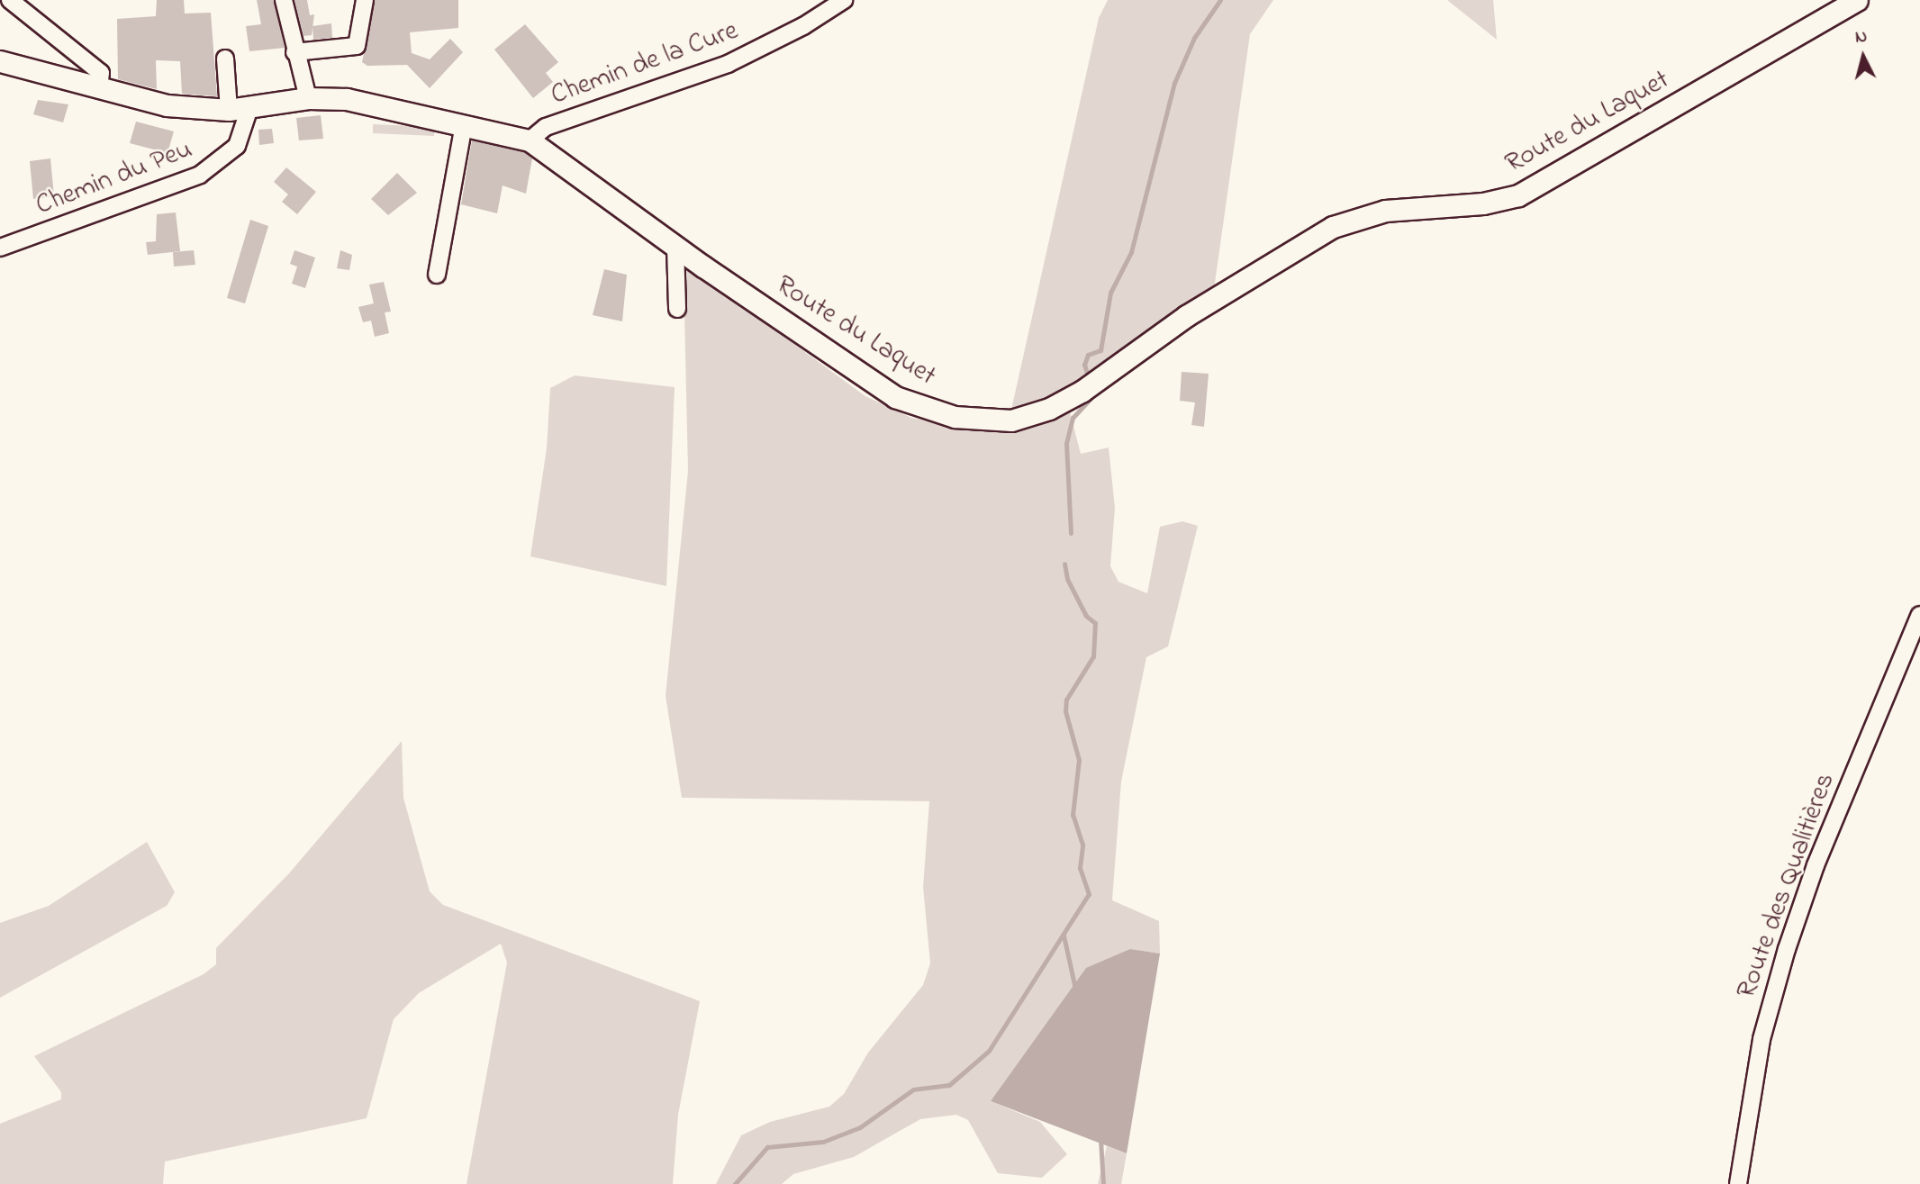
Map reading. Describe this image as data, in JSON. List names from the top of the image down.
{
  "streets": {
    "street": [
      "Chemin de la Cure",
      "Route du Laquet",
      "Chemin du Peu",
      "Route des Qualitières"
    ]
  },
  "crossings": [
    ["Chemin de la Cure", "Route du Laquet"],
    ["Route du Laquet", "Chemin du Peu"]
  ],
  "north": "top"
}
